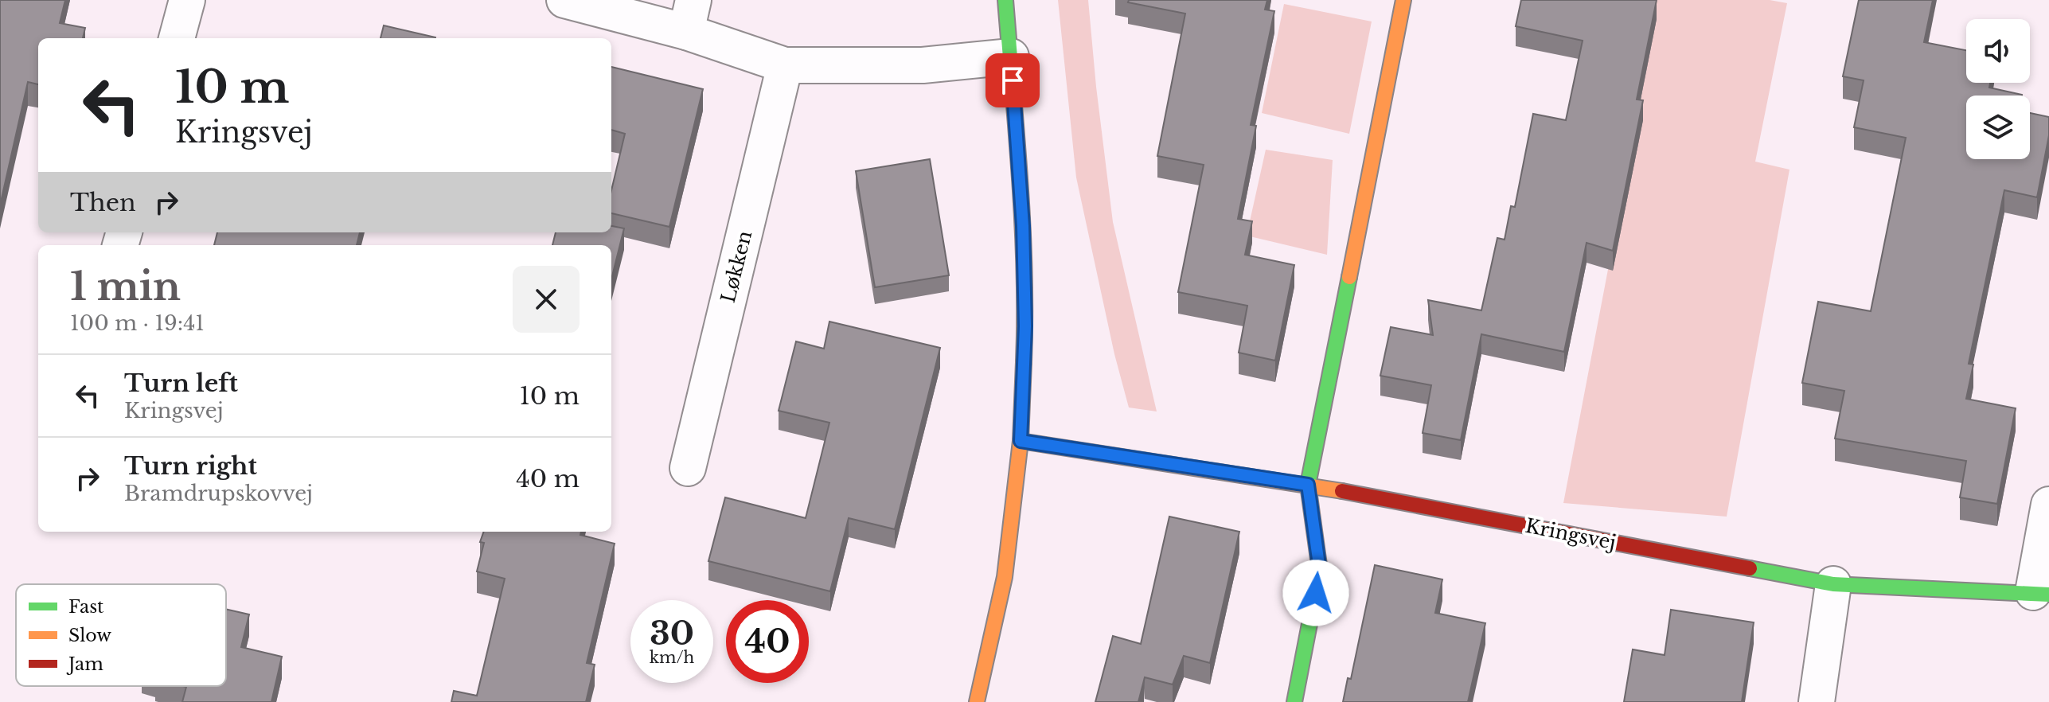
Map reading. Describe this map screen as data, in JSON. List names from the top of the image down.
{
  "streets": {
    "street": ["Løkken", "Kringsvej"]
  },
  "legend": ["Fast", "Slow", "Jam"],
  "page": {
    "turn": ["10 m", "Kringsvej"],
    "then": "Then",
    "heading": ["1 min", "100 m · 19:41"],
    "list": [
      {
        "name": "Turn left",
        "note": "Kringsvej",
        "value": "10 m"
      },
      {
        "name": "Turn right",
        "note": "Bramdrupskovvej",
        "value": "40 m"
      }
    ],
    "speed": "30 km/h",
    "limit": "40"
  }
}
